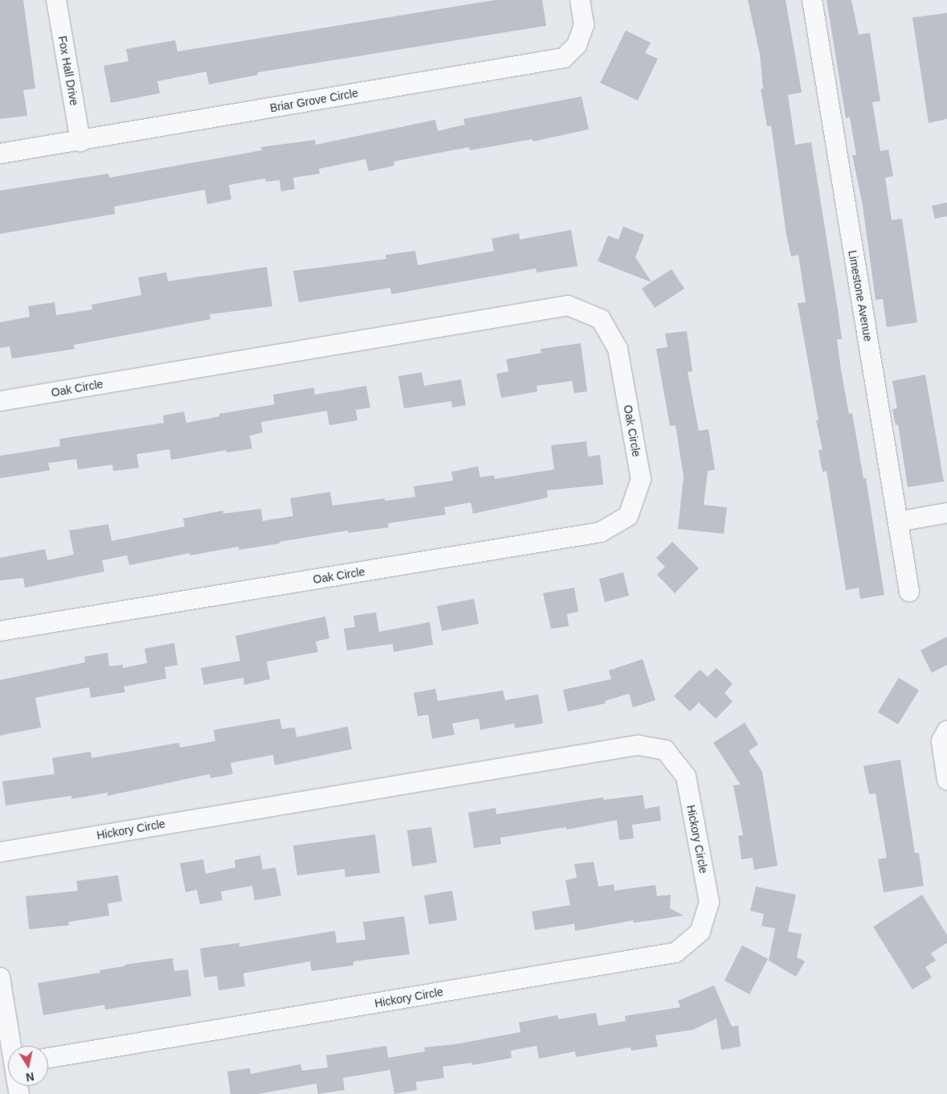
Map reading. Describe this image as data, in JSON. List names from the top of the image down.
{
  "streets": {
    "street": [
      "Fox Hall Drive",
      "Briar Grove Circle",
      "Limestone Avenue",
      "Oak Circle",
      "Hickory Circle"
    ]
  },
  "crossings": [
    ["Fox Hall Drive", "Briar Grove Circle"]
  ],
  "north": "bottom"
}
